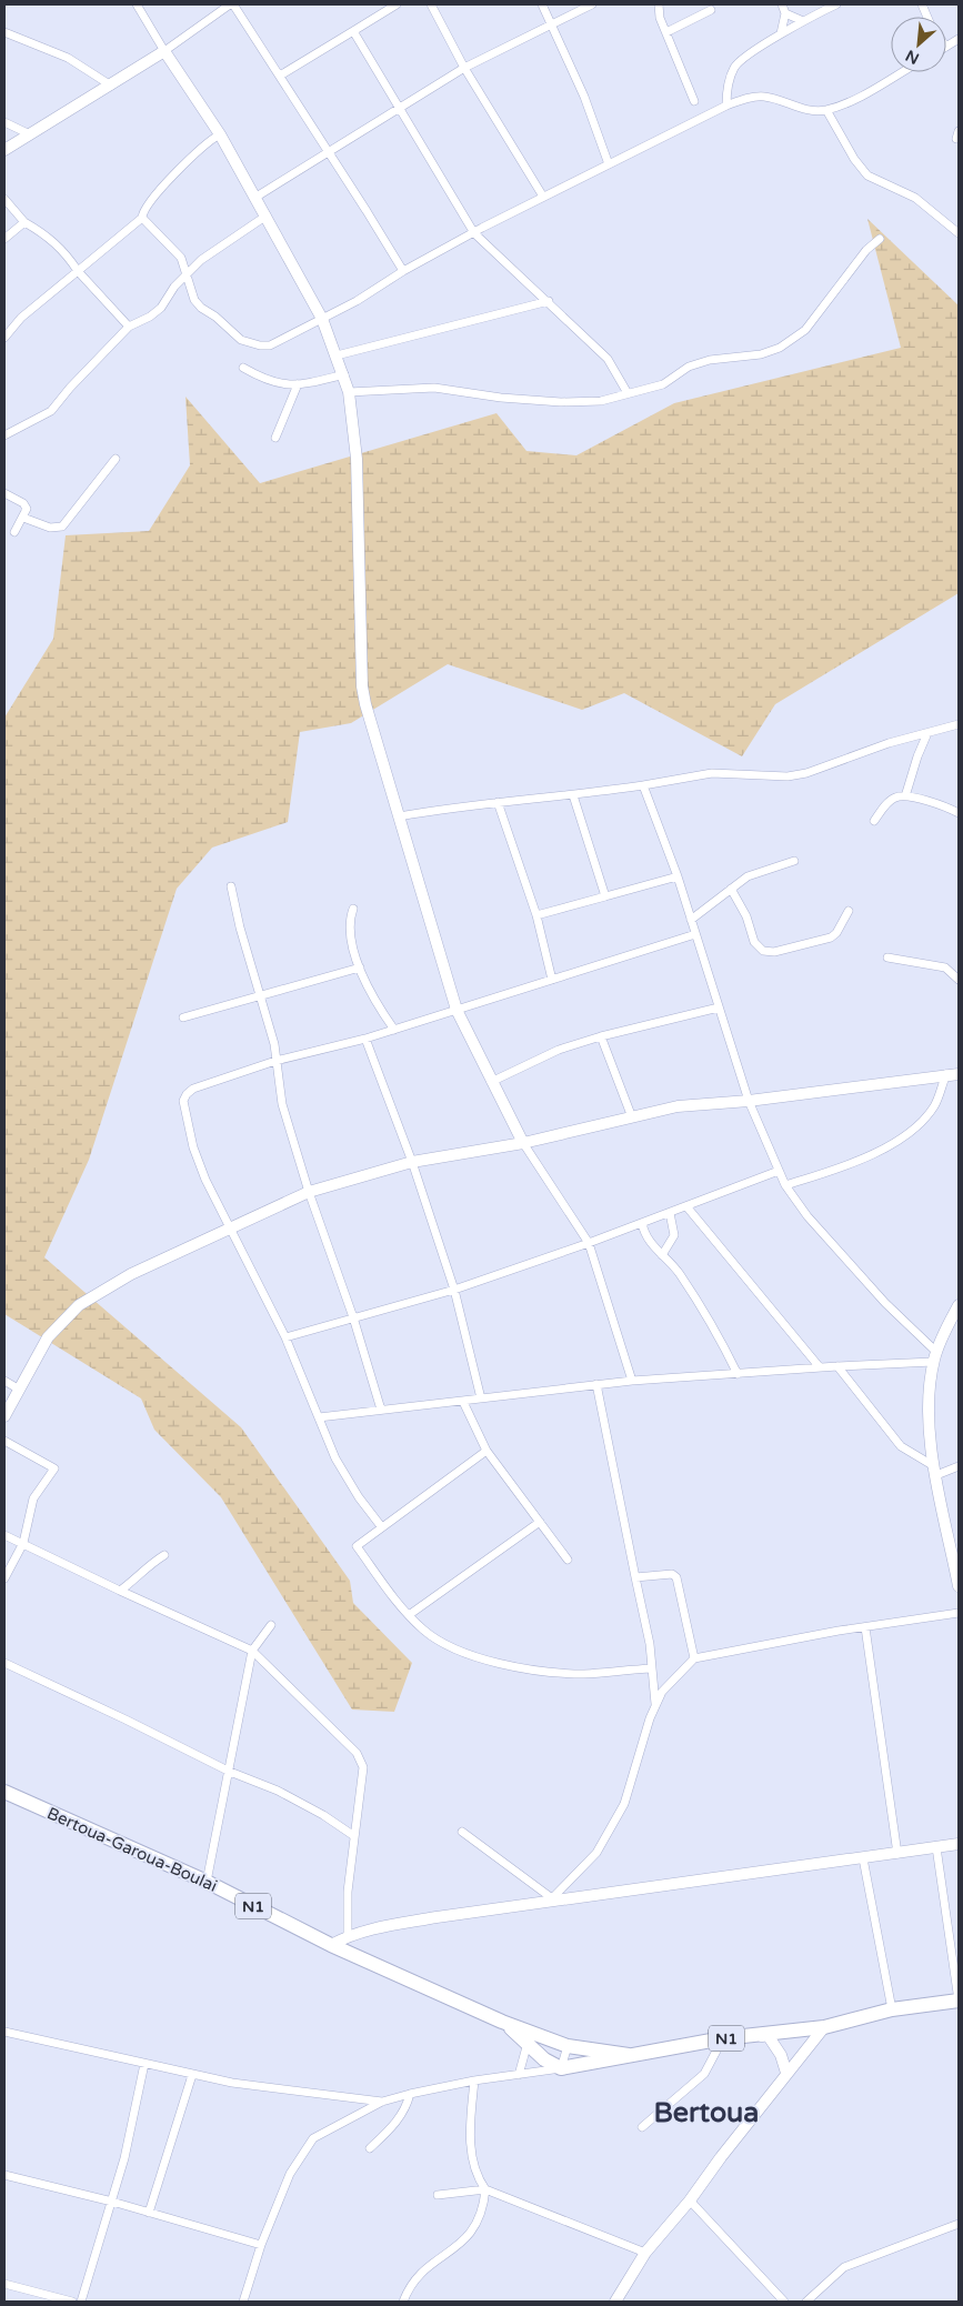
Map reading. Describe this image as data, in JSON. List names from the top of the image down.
{
  "streets": {
    "highway": ["Bertoua-Garoua-Boulai", "N1"]
  },
  "crossings": [
    ["Bertoua-Garoua-Boulai", "N1"]
  ],
  "districts": ["Bertoua"],
  "north": "bottom left"
}
